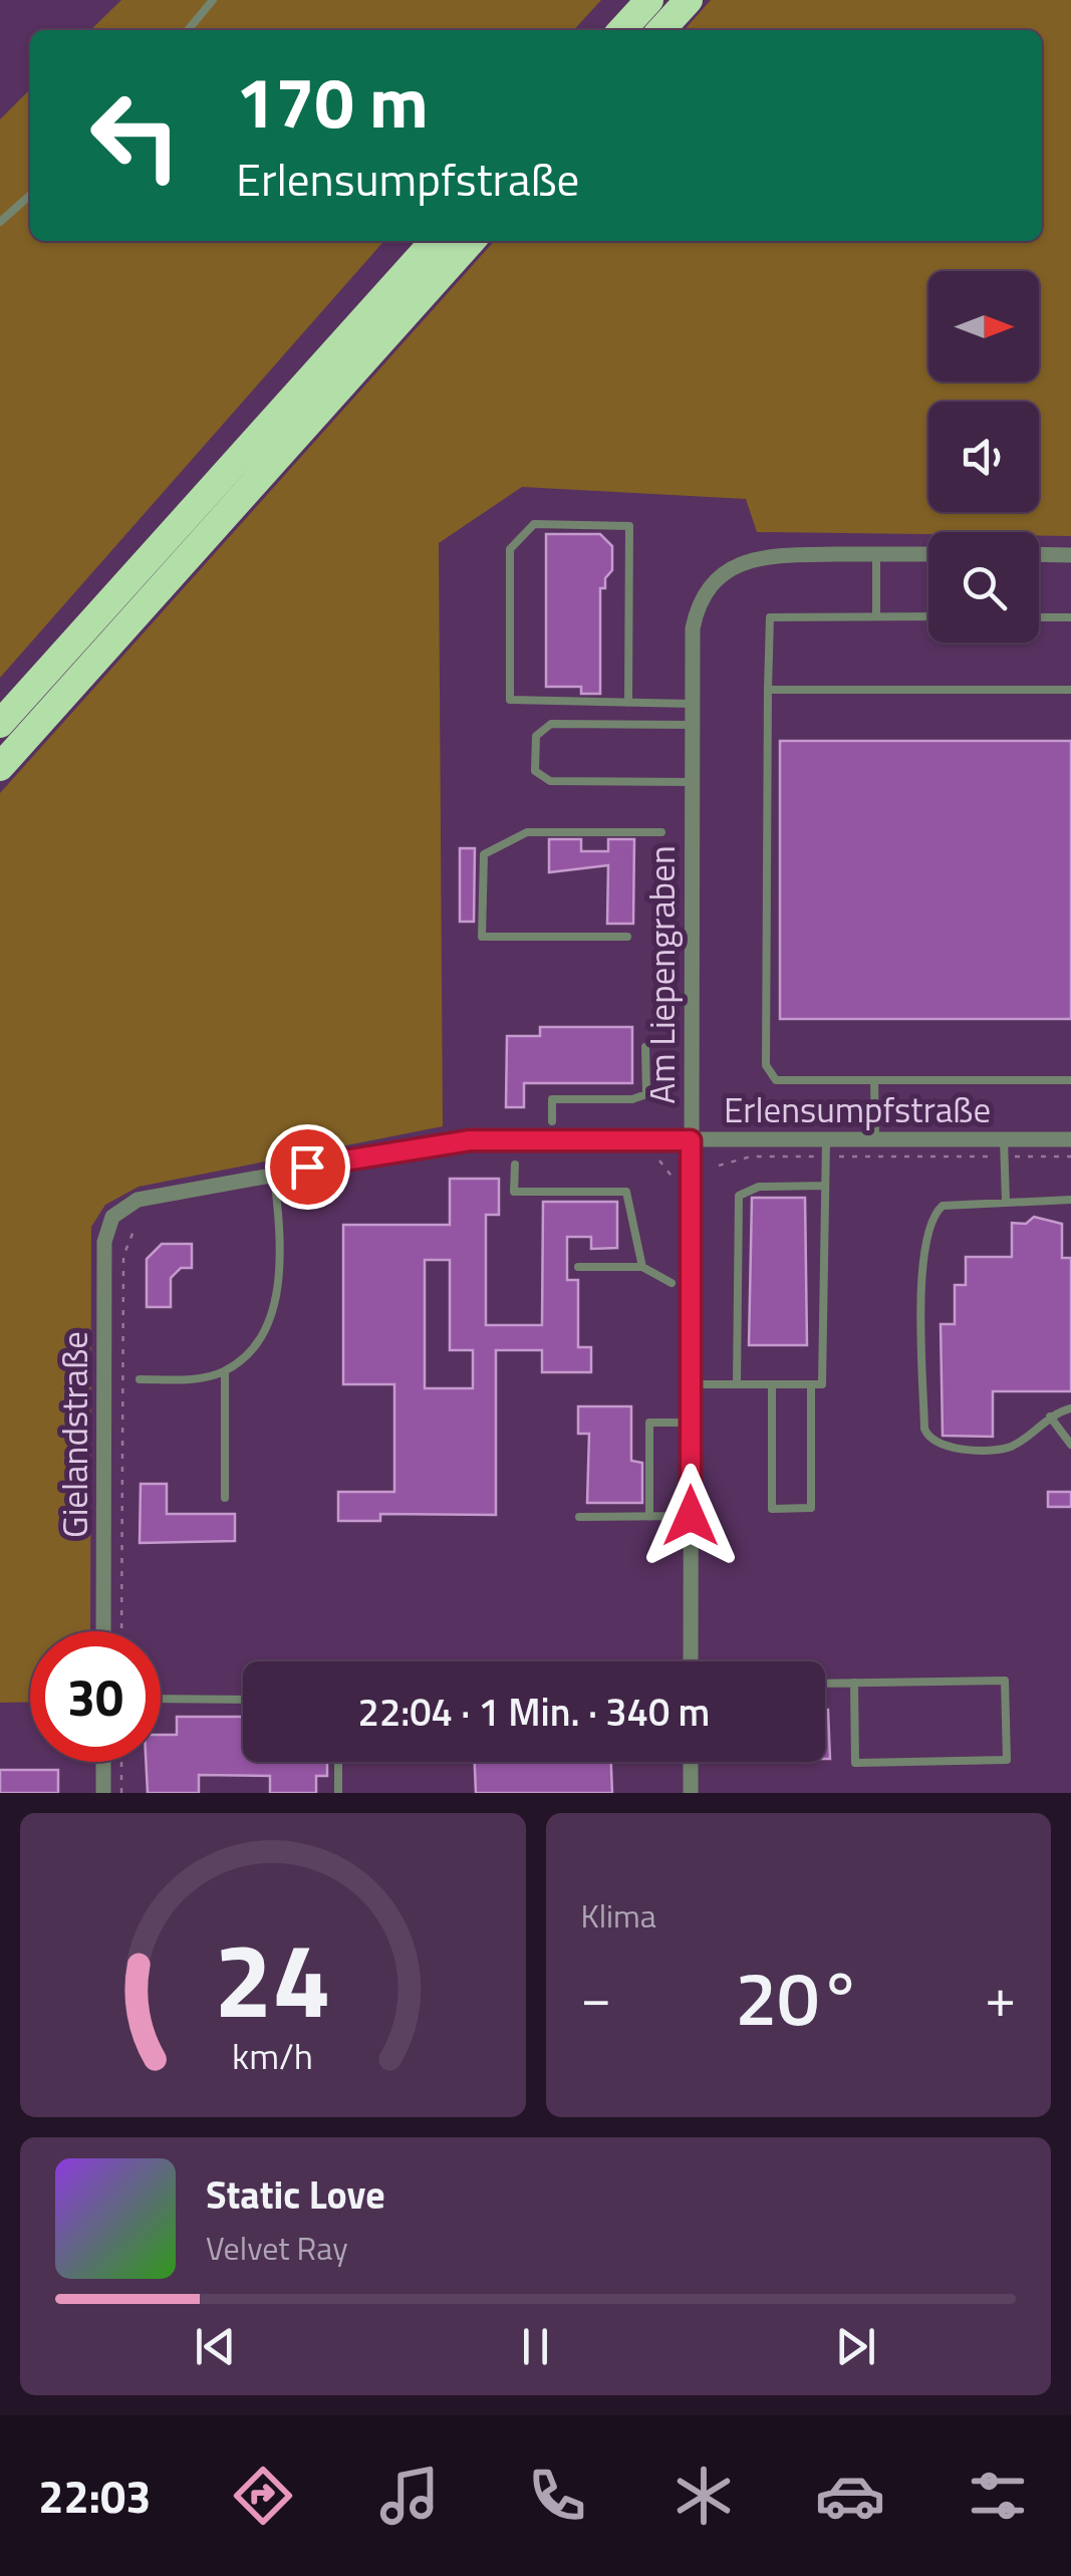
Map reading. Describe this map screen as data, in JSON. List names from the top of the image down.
{
  "streets": {
    "street": ["Am Liepengraben", "Erlensumpfstraße", "Gielandstraße"]
  },
  "crossings": [
    ["Am Liepengraben", "Erlensumpfstraße"],
    ["Erlensumpfstraße", "Gielandstraße"]
  ],
  "north": "right",
  "page": {
    "turn": ["170 m", "Erlensumpfstraße"],
    "limit": "30",
    "trip": "22:04 · 1 Min. · 340 m",
    "tile": "Klima",
    "heat": ["−", "20°", "+"],
    "song": ["Static Love", "Velvet Ray"],
    "tabs": "22:03",
    "gauge": ["24", "km/h"]
  }
}
